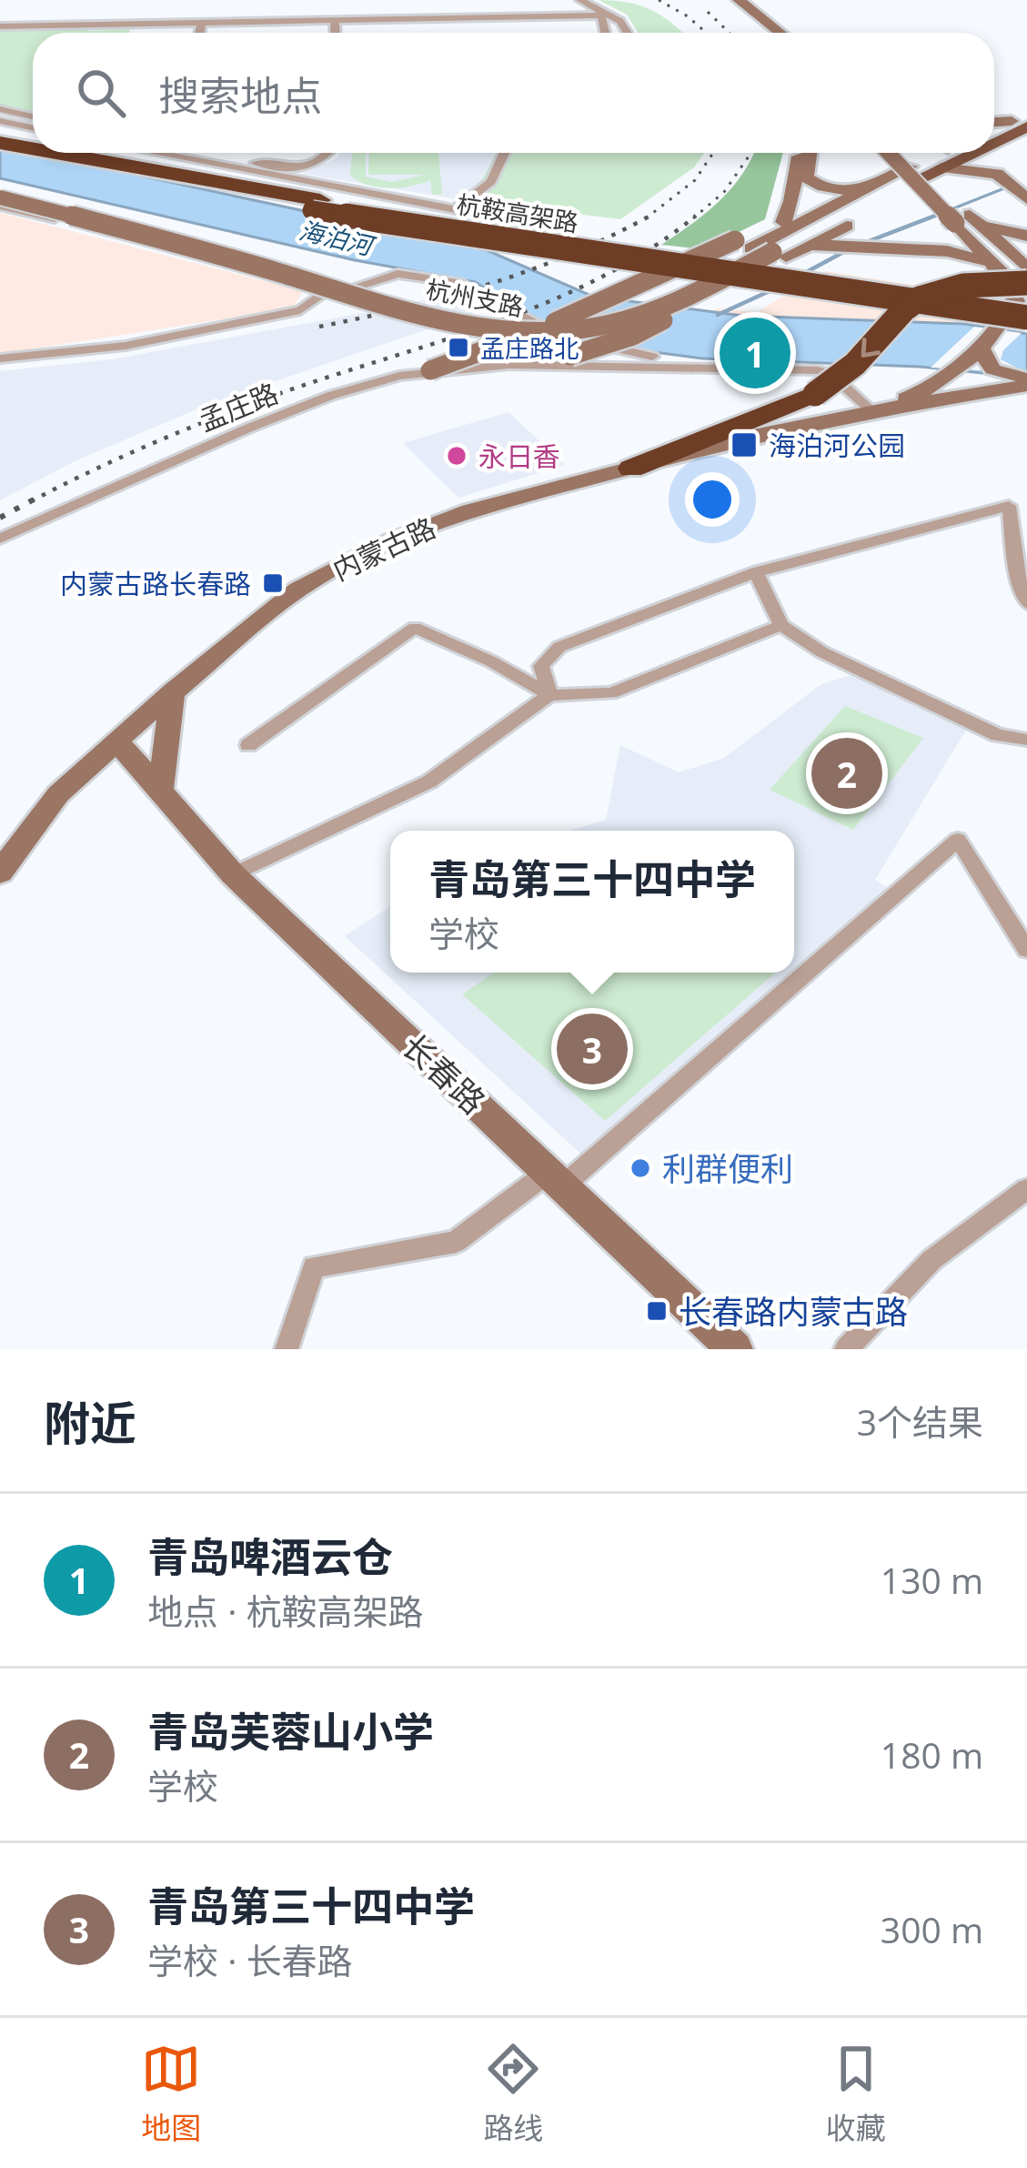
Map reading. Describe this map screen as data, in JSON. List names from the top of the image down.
{
  "streets": {
    "highway": ["杭鞍高架路"],
    "main road": ["杭州支路", "内蒙古路", "长春路"],
    "street": ["孟庄路"]
  },
  "crossings": [
    ["内蒙古路", "长春路"]
  ],
  "water": ["海泊河"],
  "places": {
    "transit": [
      "孟庄路北",
      "海泊河公园",
      "内蒙古路长春路",
      "长春路内蒙古路"
    ],
    "other": ["永日香", "利群便利"]
  },
  "page": {
    "search": "搜索地点",
    "pins": ["1", "2", "3"],
    "popup": ["青岛第三十四中学", "学校"],
    "heading": ["附近", "3个结果"],
    "list": [
      {
        "mark": "1",
        "name": "青岛啤酒云仓",
        "note": "地点 · 杭鞍高架路",
        "value": "130 m"
      },
      {
        "mark": "2",
        "name": "青岛芙蓉山小学",
        "note": "学校",
        "value": "180 m"
      },
      {
        "mark": "3",
        "name": "青岛第三十四中学",
        "note": "学校 · 长春路",
        "value": "300 m"
      }
    ],
    "nav": ["地图", "路线", "收藏"]
  }
}
